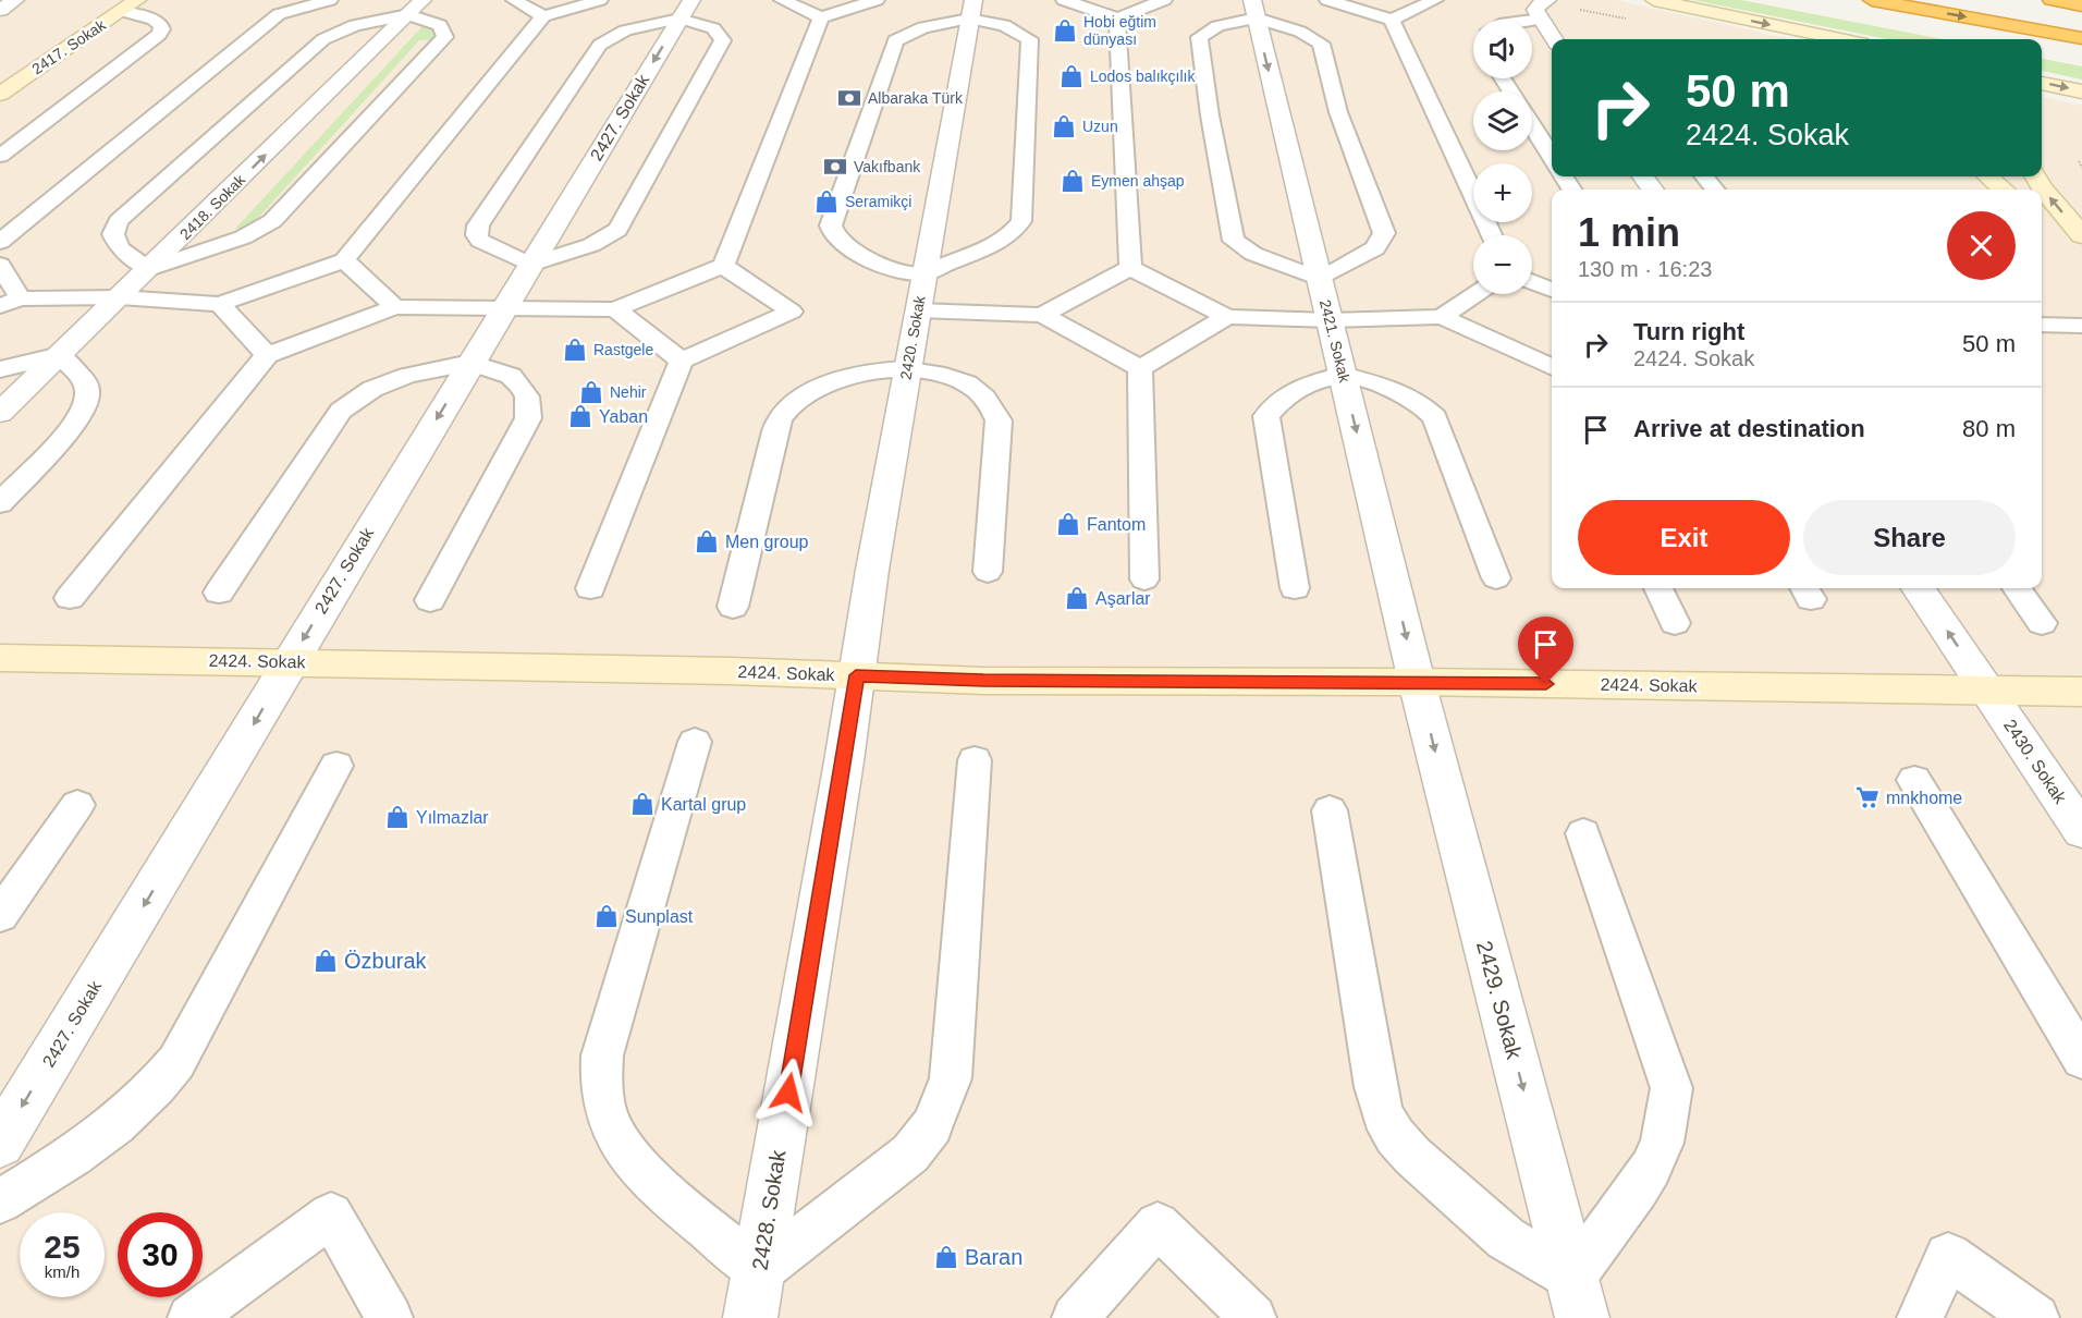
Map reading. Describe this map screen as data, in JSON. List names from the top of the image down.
{
  "streets": {
    "street": [
      "2417. Sokak",
      "2427. Sokak",
      "2418. Sokak",
      "2420. Sokak",
      "2421. Sokak",
      "2424. Sokak",
      "2430. Sokak",
      "2429. Sokak",
      "2428. Sokak"
    ]
  },
  "crossings": [
    ["2427. Sokak", "2424. Sokak"],
    ["2420. Sokak", "2424. Sokak"],
    ["2420. Sokak", "2428. Sokak"],
    ["2421. Sokak", "2424. Sokak"],
    ["2421. Sokak", "2429. Sokak"],
    ["2424. Sokak", "2430. Sokak"],
    ["2424. Sokak", "2429. Sokak"],
    ["2424. Sokak", "2428. Sokak"]
  ],
  "one_way": [
    "2427. Sokak",
    "2418. Sokak",
    "2421. Sokak",
    "2430. Sokak",
    "2429. Sokak"
  ],
  "places": {
    "shop": [
      "Hobi eğtim dünyası",
      "Lodos balıkçılık",
      "Uzun",
      "Eymen ahşap",
      "Seramikçi",
      "Rastgele",
      "Nehir",
      "Yaban",
      "Fantom",
      "Men group",
      "Aşarlar",
      "Kartal grup",
      "Yılmazlar",
      "Sunplast",
      "Özburak",
      "Baran"
    ],
    "bank": ["Albaraka Türk", "Vakıfbank"],
    "supermarket": ["mnkhome"]
  },
  "page": {
    "map_buttons": ["+", "−"],
    "turn": ["50 m", "2424. Sokak"],
    "heading": ["1 min", "130 m · 16:23"],
    "list": [
      {
        "name": "Turn right",
        "note": "2424. Sokak",
        "value": "50 m"
      },
      {
        "name": "Arrive at destination",
        "value": "80 m"
      }
    ],
    "buttons": ["Exit", "Share"],
    "speed": "25 km/h",
    "limit": "30"
  }
}
